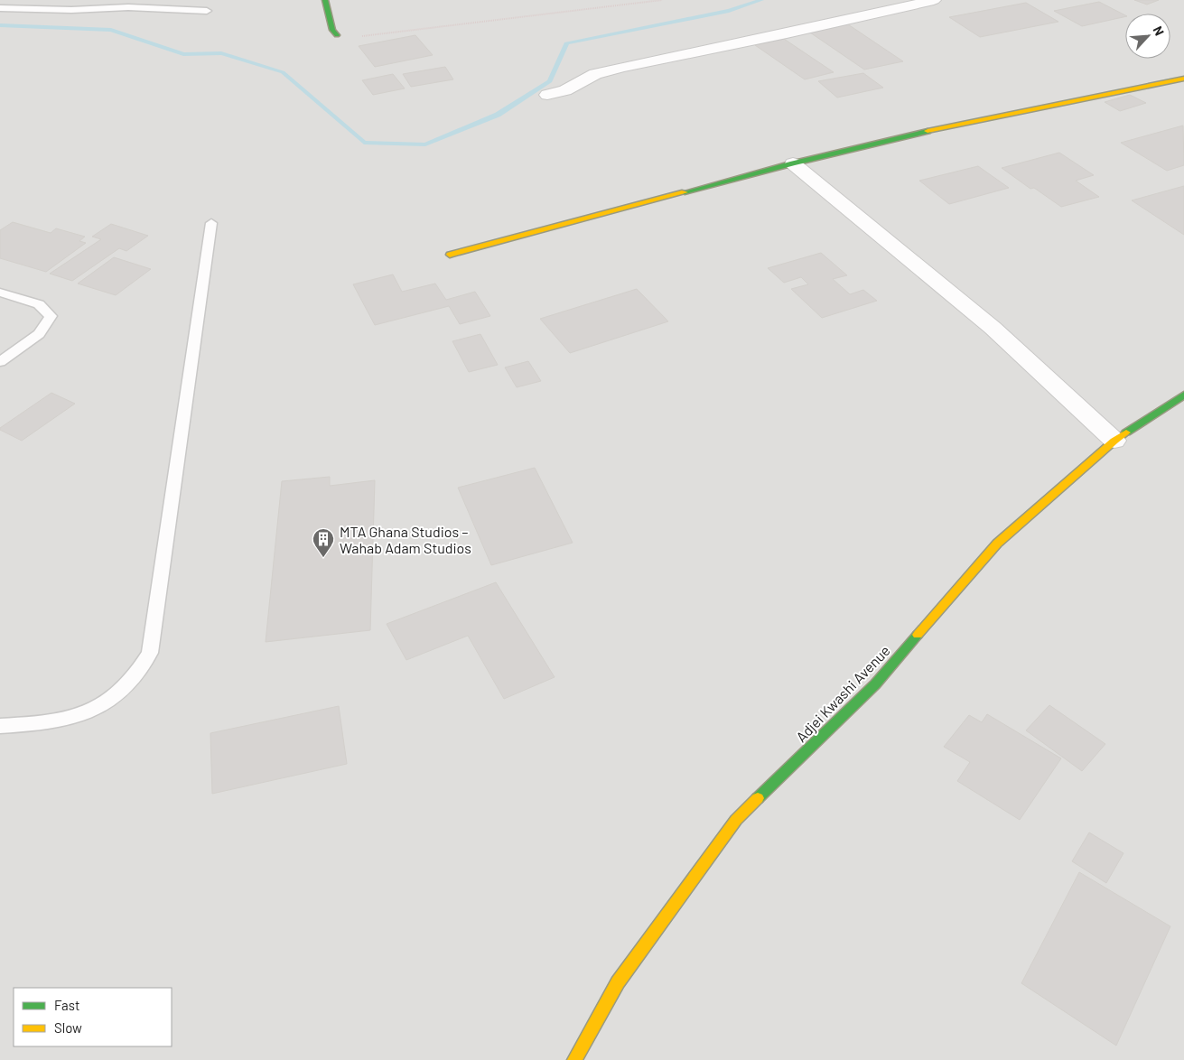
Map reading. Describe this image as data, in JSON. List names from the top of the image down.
{
  "streets": {
    "street": ["Adjei Kwashi Avenue"]
  },
  "places": {
    "building": ["MTA Ghana Studios – Wahab Adam Studios"]
  },
  "legend": ["Fast", "Slow"],
  "north": "top right"
}
